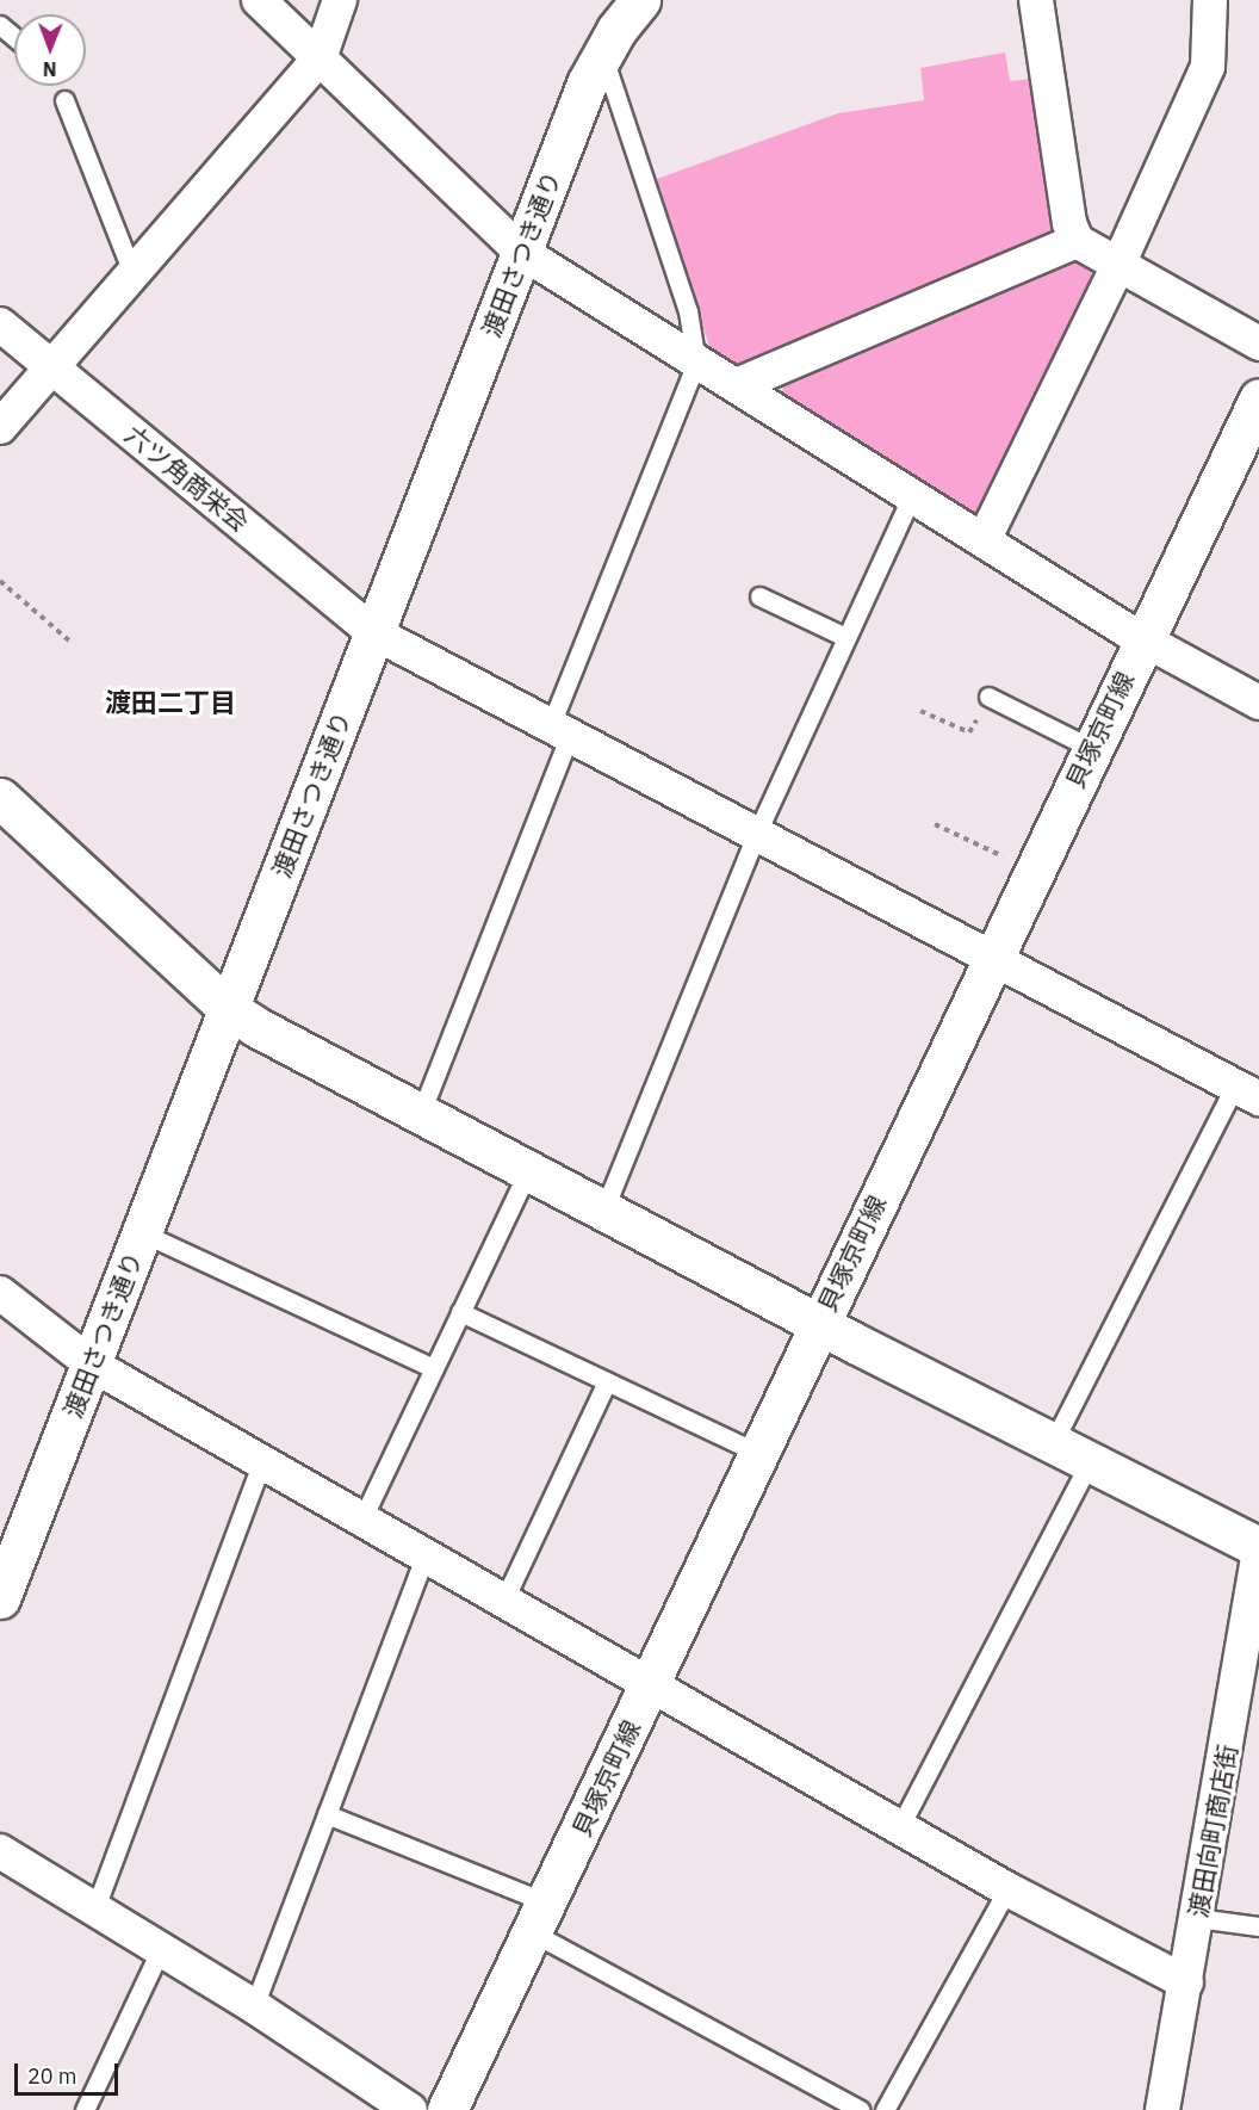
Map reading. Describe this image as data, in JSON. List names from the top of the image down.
{
  "streets": {
    "street": [
      "渡田さつき通り",
      "六ツ角商栄会",
      "貝塚京町線",
      "渡田向町商店街"
    ]
  },
  "crossings": [
    ["渡田さつき通り", "六ツ角商栄会"],
    ["六ツ角商栄会", "貝塚京町線"]
  ],
  "districts": ["渡田二丁目"],
  "scale_bar": "20 m",
  "north": "bottom"
}
